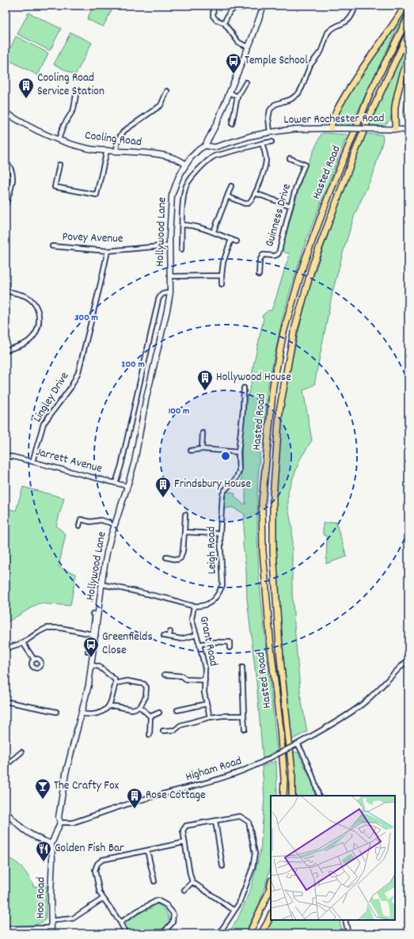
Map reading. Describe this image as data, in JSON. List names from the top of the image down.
{
  "streets": {
    "main road": [
      "Lower Rochester Road",
      "Cooling Road",
      "Hasted Road",
      "Hollywood Lane",
      "Hoo Road"
    ],
    "street": [
      "Guinness Drive",
      "Povey Avenue",
      "Lingley Drive",
      "Jarrett Avenue",
      "Leigh Road",
      "Grant Road",
      "Higham Road"
    ]
  },
  "crossings": [
    ["Lower Rochester Road", "Hollywood Lane"],
    ["Cooling Road", "Hollywood Lane"],
    ["Hollywood Lane", "Povey Avenue"],
    ["Hollywood Lane", "Jarrett Avenue"],
    ["Hollywood Lane", "Leigh Road"],
    ["Hollywood Lane", "Higham Road"],
    ["Hollywood Lane", "Hoo Road"],
    ["Povey Avenue", "Lingley Drive"],
    ["Lingley Drive", "Jarrett Avenue"],
    ["Leigh Road", "Grant Road"]
  ],
  "places": {
    "bus stop": ["Temple School", "Greenfields Close"],
    "building": [
      "Cooling Road Service Station",
      "Hollywood House",
      "Frindsbury House",
      "Rose Cottage"
    ],
    "bar": ["The Crafty Fox"],
    "restaurant": ["Golden Fish Bar"]
  },
  "rings": ["300 m", "200 m", "100 m"]
}
